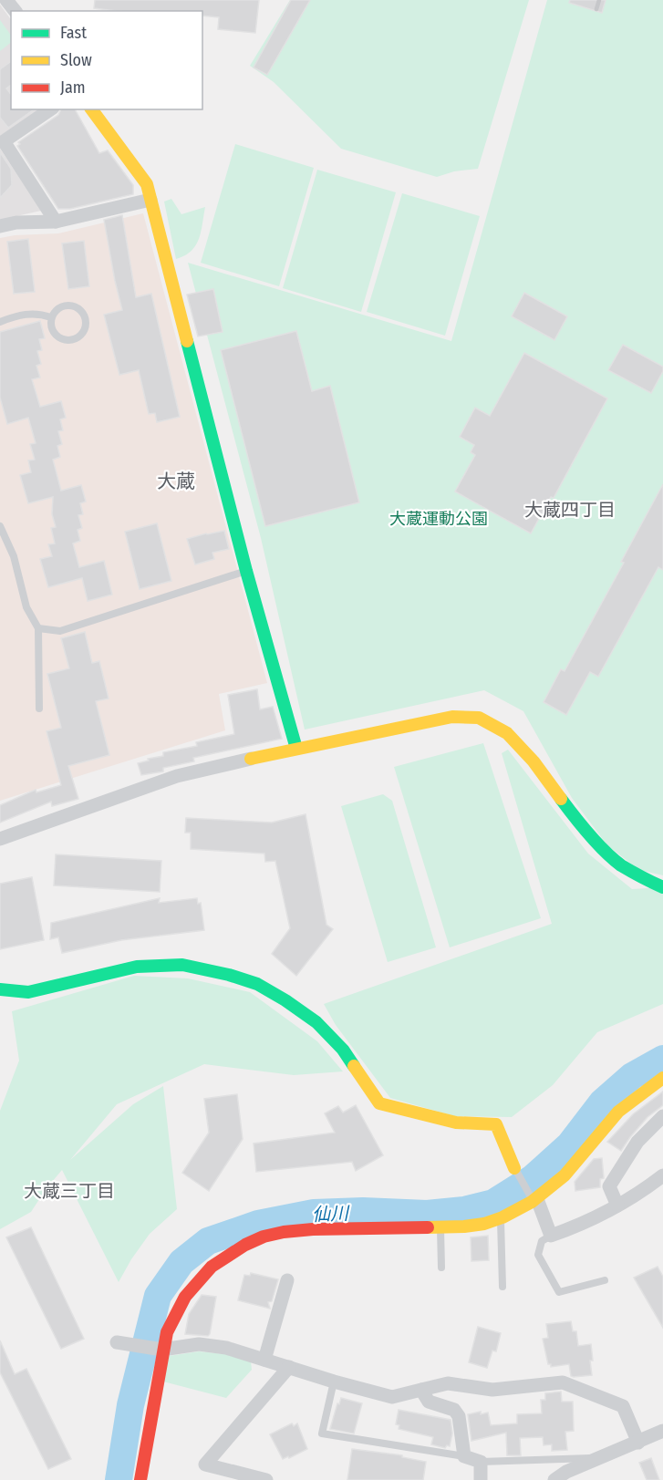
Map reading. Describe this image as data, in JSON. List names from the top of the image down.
{
  "districts": ["大蔵", "大蔵四丁目", "大蔵三丁目"],
  "water": ["仙川"],
  "parks": ["大蔵運動公園"],
  "legend": ["Fast", "Slow", "Jam"]
}
